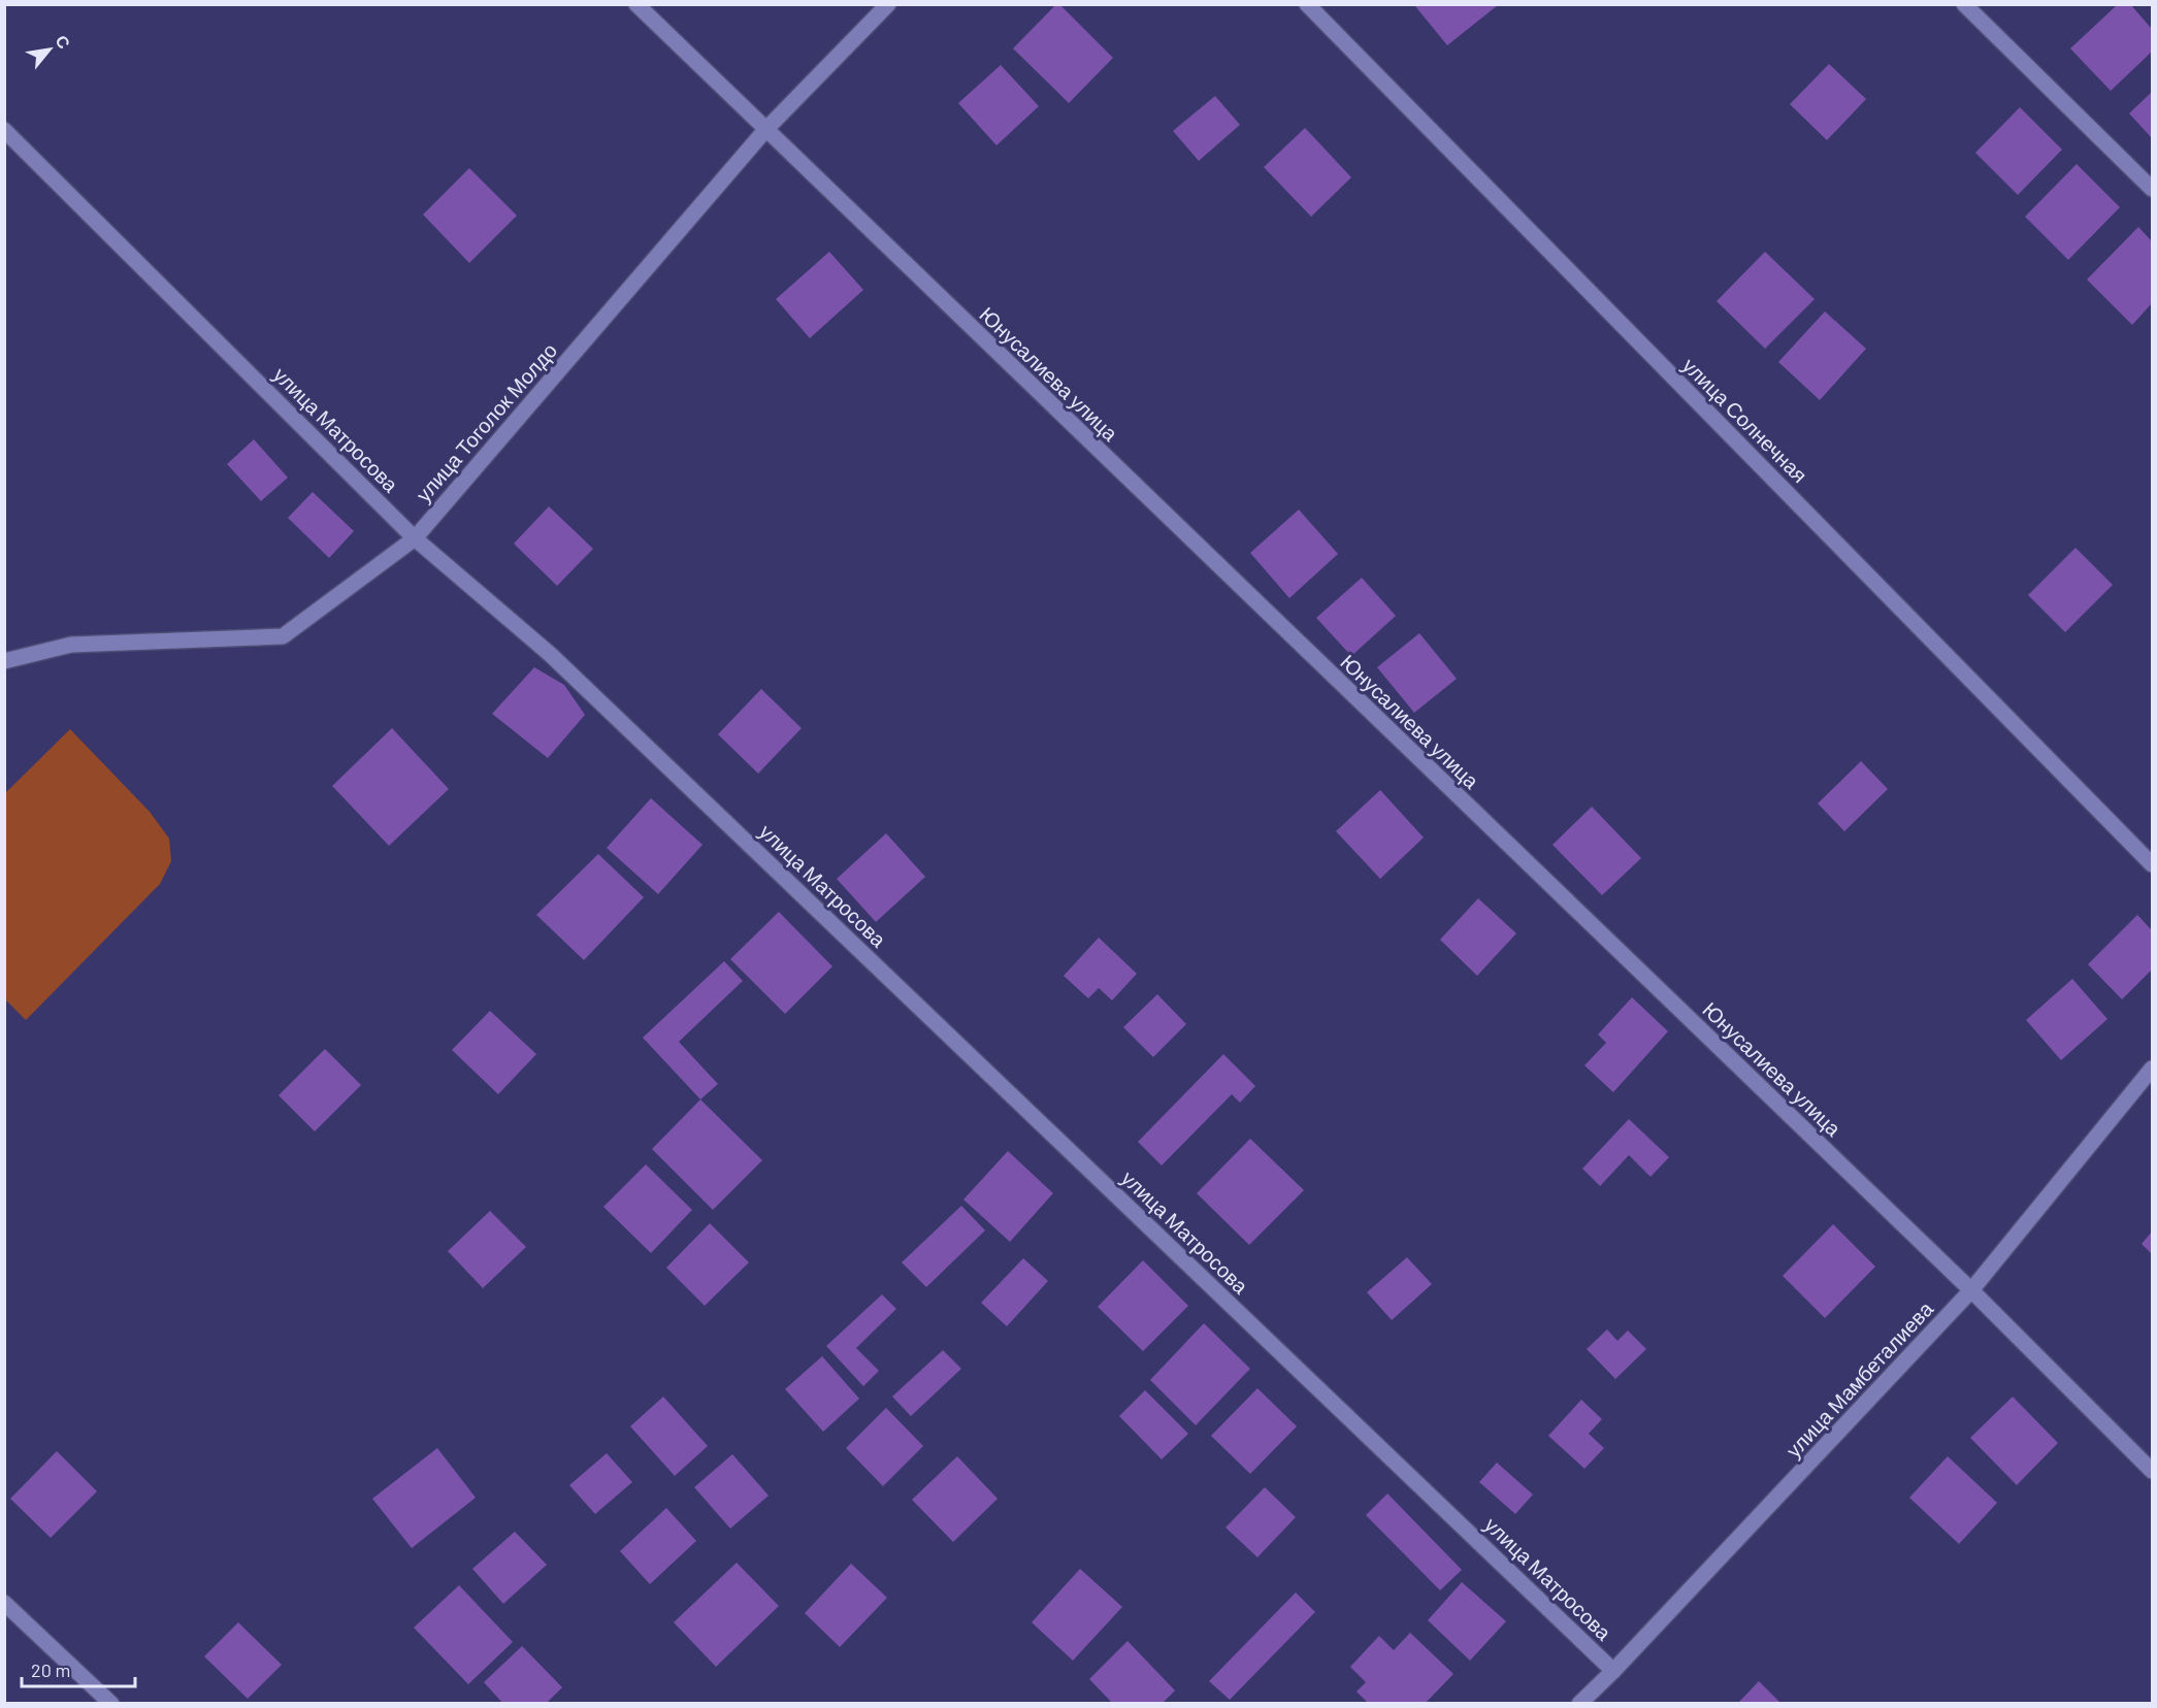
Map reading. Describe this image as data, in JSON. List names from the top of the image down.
{
  "streets": {
    "street": [
      "Юнусалиева улица",
      "улица Солнечная",
      "улица Тоголок Молдо",
      "улица Матросова",
      "улица Мамбеталиева"
    ]
  },
  "crossings": [
    ["Юнусалиева улица", "улица Тоголок Молдо"],
    ["Юнусалиева улица", "улица Мамбеталиева"],
    ["улица Тоголок Молдо", "улица Матросова"],
    ["улица Матросова", "улица Мамбеталиева"]
  ],
  "scale_bar": "20 m",
  "north": "top right"
}
